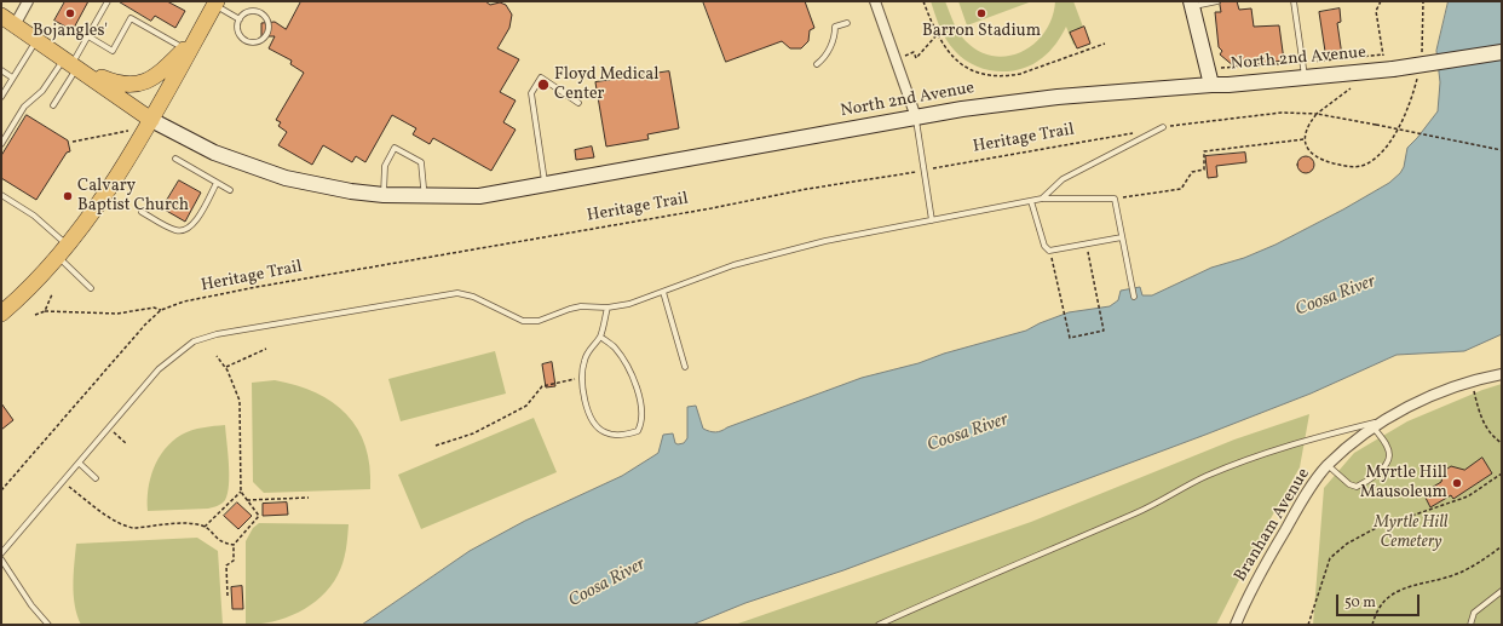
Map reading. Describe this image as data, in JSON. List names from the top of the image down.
{
  "streets": {
    "main road": ["North 2nd Avenue"],
    "street": ["Branham Avenue"],
    "path": ["Heritage Trail"]
  },
  "water": ["Coosa River"],
  "parks": ["Myrtle Hill Cemetery"],
  "places": [
    "Bojangles'",
    "Barron Stadium",
    "Floyd Medical Center",
    "Calvary Baptist Church",
    "Myrtle Hill Mausoleum"
  ],
  "scale_bar": "50 m"
}
